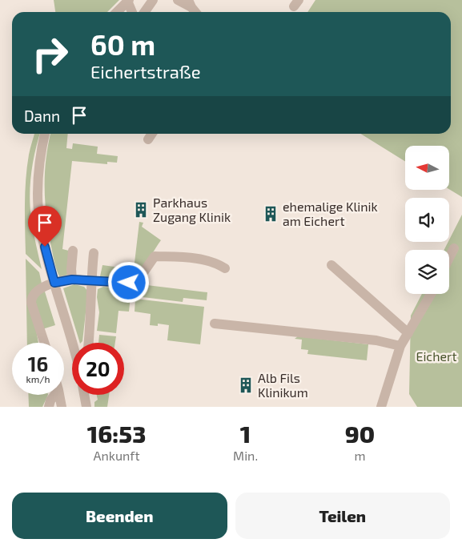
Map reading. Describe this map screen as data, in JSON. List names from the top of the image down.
{
  "parks": ["Eichert"],
  "places": {
    "building": ["Parkhaus Zugang Klinik", "ehemalige Klinik am Eichert", "Alb Fils Klinikum"]
  },
  "north": "left",
  "page": {
    "turn": ["60 m", "Eichertstraße"],
    "then": "Dann",
    "speed": "16 km/h",
    "limit": "20",
    "eta": [
      "16:53",
      "Ankunft",
      "1",
      "Min.",
      "90",
      "m"
    ],
    "buttons": ["Beenden", "Teilen"]
  }
}
